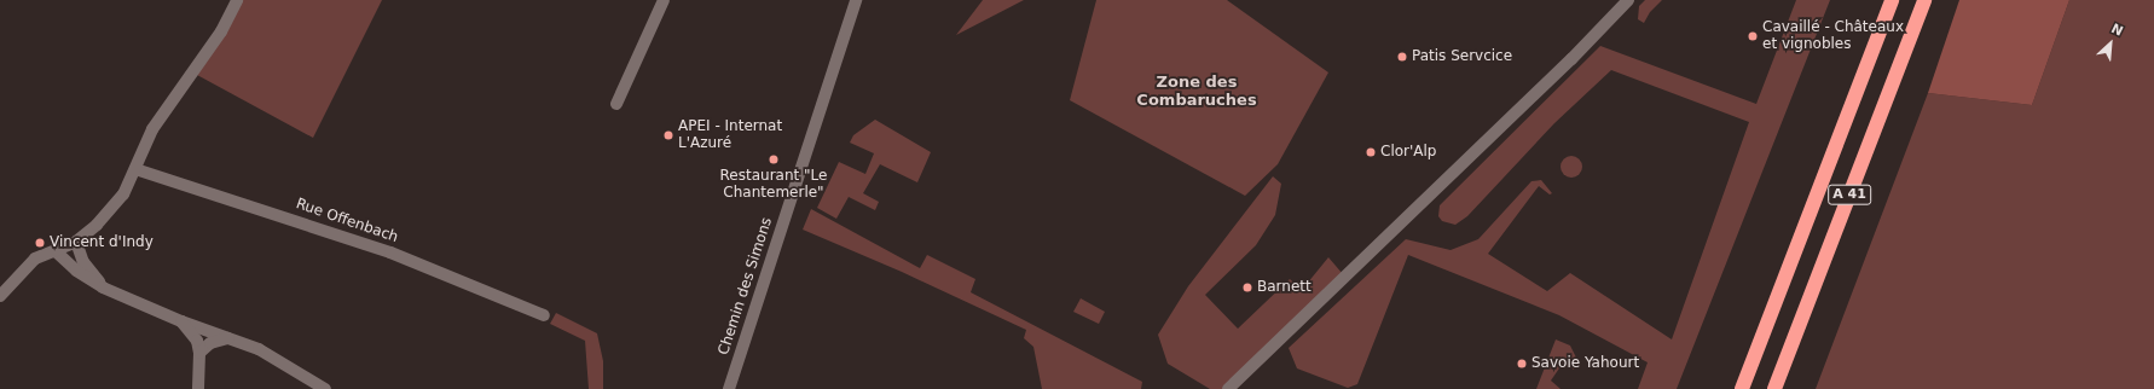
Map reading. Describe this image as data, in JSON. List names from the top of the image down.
{
  "streets": {
    "highway": ["A 41"],
    "street": ["Rue Offenbach", "Chemin des Simons"]
  },
  "districts": ["Zone des Combaruches"],
  "places": [
    "Cavaillé - Châteaux et vignobles",
    "Patis Servcice",
    "APEI - Internat L'Azuré",
    "Clor'Alp",
    "Restaurant \"Le Chantemerle\"",
    "Vincent d'Indy",
    "Barnett",
    "Savoie Yahourt"
  ],
  "north": "top right"
}
